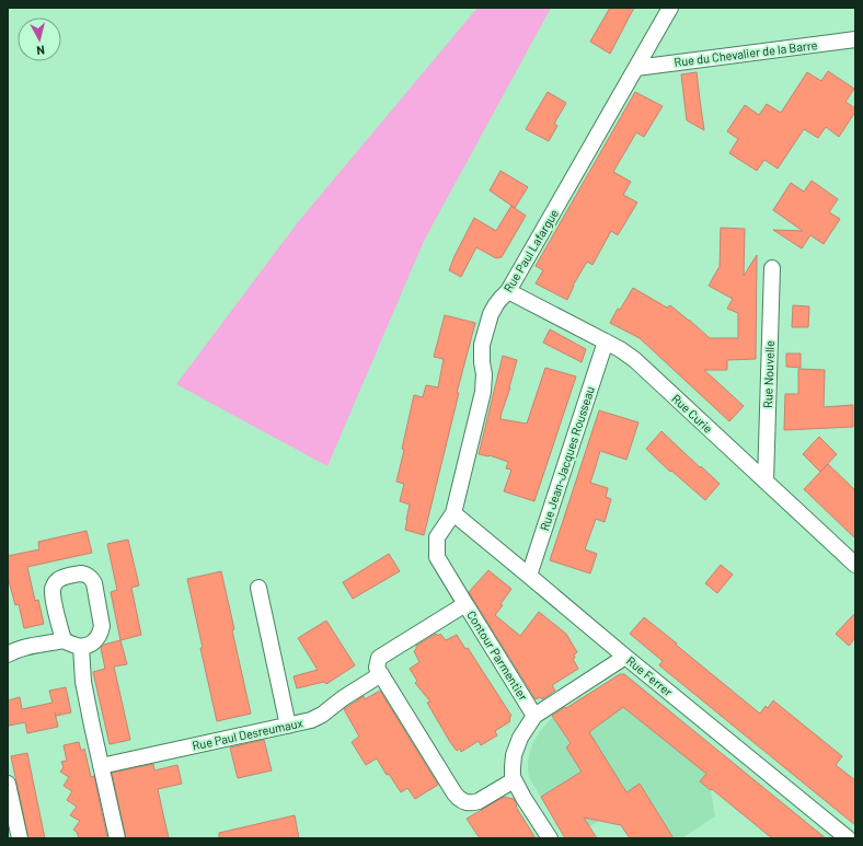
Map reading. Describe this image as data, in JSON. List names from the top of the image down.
{
  "streets": {
    "street": [
      "Rue du Chevalier de la Barre",
      "Rue Paul Lafargue",
      "Rue Nouvelle",
      "Rue Curie",
      "Rue Jean-Jacques Rousseau",
      "Contour Parmentier",
      "Rue Ferrer",
      "Rue Paul Desreumaux"
    ]
  },
  "crossings": [
    ["Rue du Chevalier de la Barre", "Rue Paul Lafargue"],
    ["Rue Paul Lafargue", "Rue Curie"],
    ["Rue Paul Lafargue", "Rue Ferrer"],
    ["Rue Nouvelle", "Rue Curie"],
    ["Rue Curie", "Rue Jean-Jacques Rousseau"],
    ["Rue Jean-Jacques Rousseau", "Rue Ferrer"],
    ["Contour Parmentier", "Rue Paul Desreumaux"]
  ],
  "north": "bottom"
}
